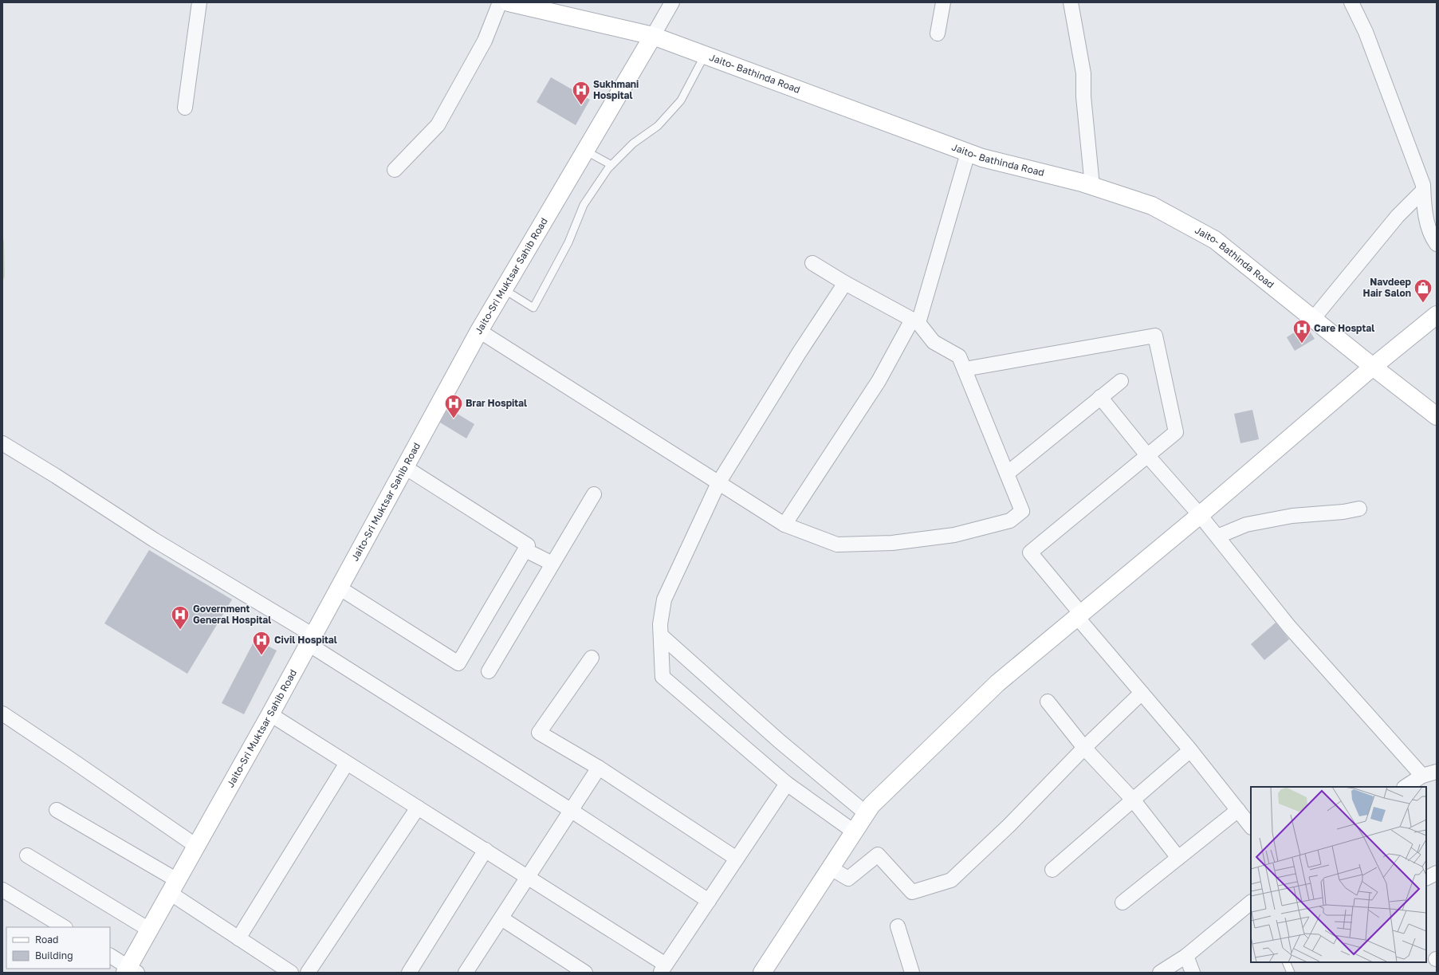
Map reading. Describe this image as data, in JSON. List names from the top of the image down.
{
  "streets": {
    "street": ["Jaito- Bathinda Road", "Jaito-Sri Muktsar Sahib Road"]
  },
  "crossings": [
    ["Jaito- Bathinda Road", "Jaito-Sri Muktsar Sahib Road"]
  ],
  "places": {
    "hospital": [
      "Sukhmani Hospital",
      "Care Hosptal",
      "Brar Hospital",
      "Government General Hospital",
      "Civil Hospital"
    ],
    "shop": ["Navdeep Hair Salon"]
  },
  "legend": ["Road", "Building"]
}
